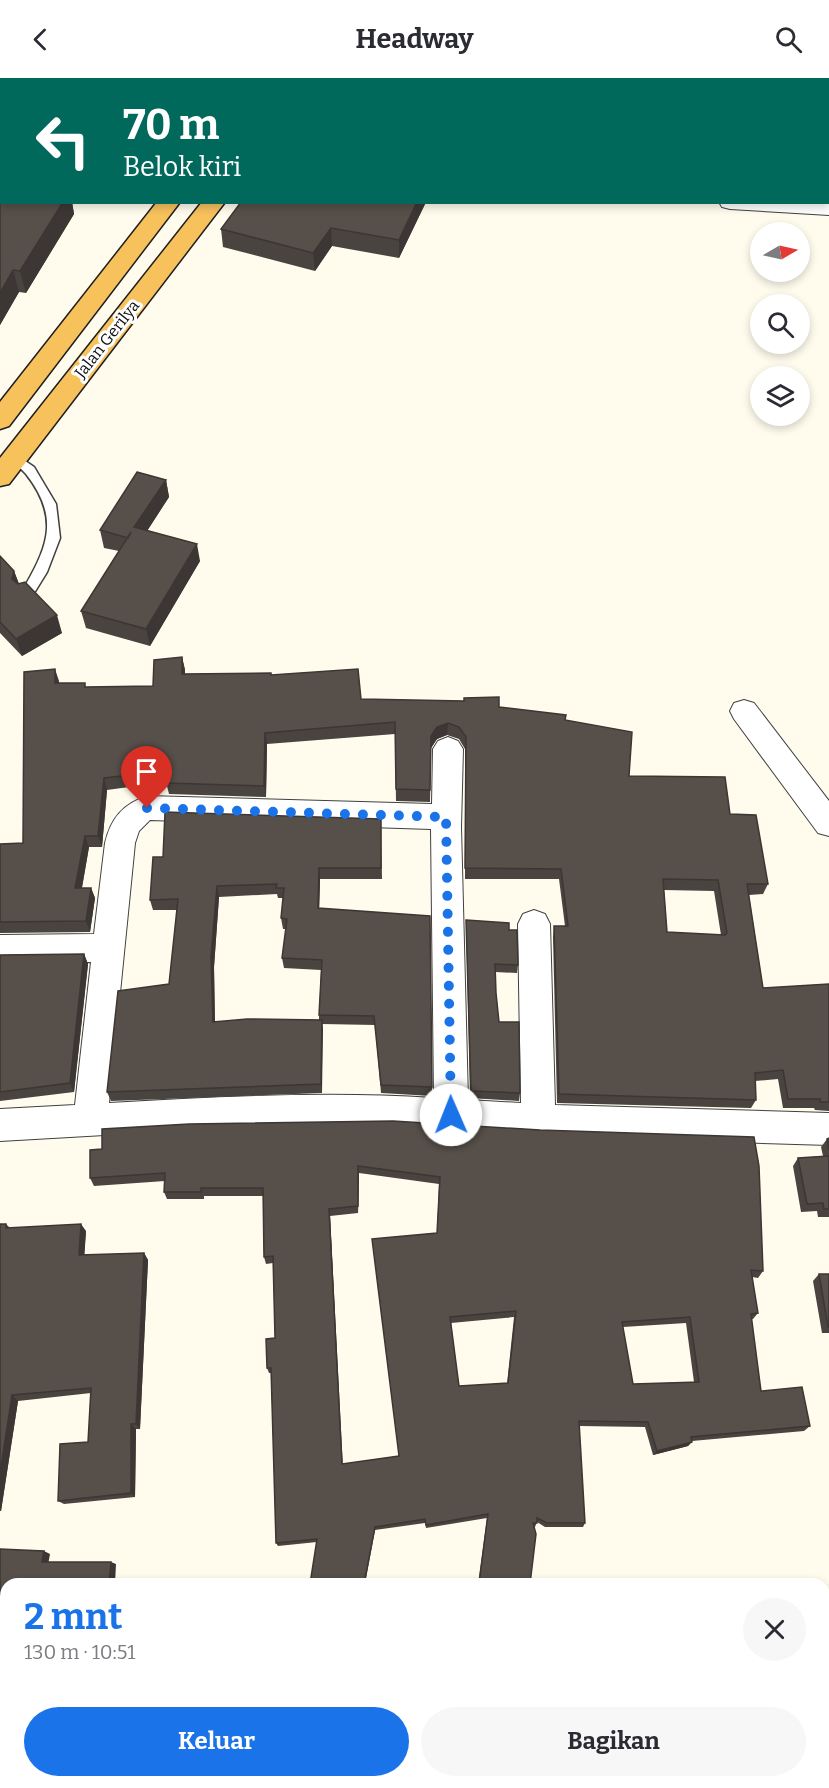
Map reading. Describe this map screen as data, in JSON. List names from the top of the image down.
{
  "streets": {
    "highway": ["Jalan Gerilya"]
  },
  "north": "right",
  "page": {
    "header": "Headway",
    "turn": ["70 m", "Belok kiri"],
    "heading": ["2 mnt", "130 m · 10:51"],
    "buttons": ["Keluar", "Bagikan"]
  }
}
